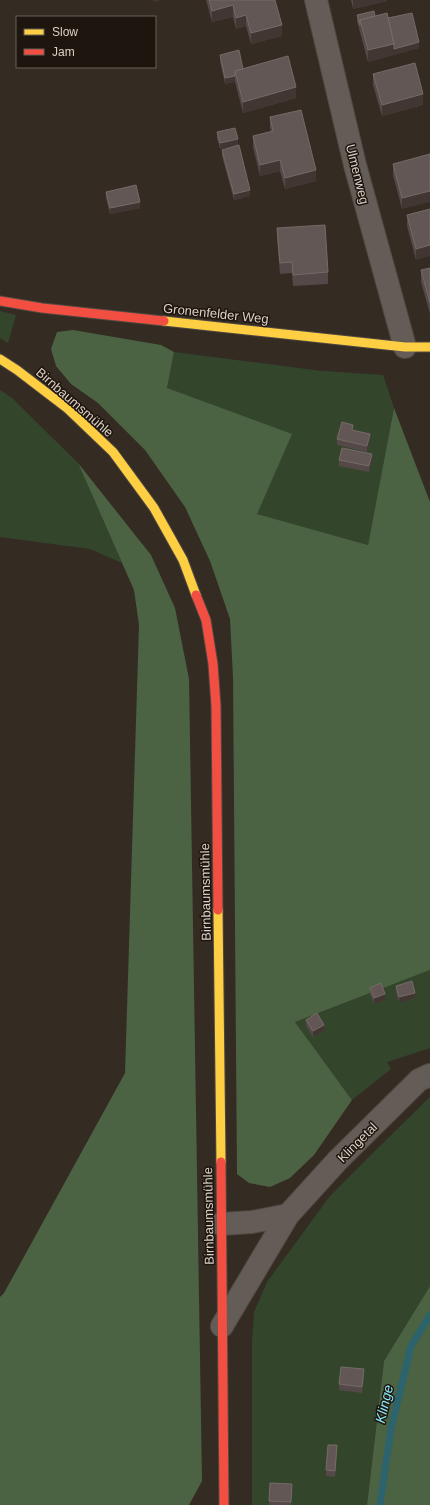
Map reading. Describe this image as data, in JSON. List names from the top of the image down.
{
  "streets": {
    "main road": ["Gronenfelder Weg", "Birnbaumsmühle"],
    "street": ["Ulmenweg", "Klingetal"]
  },
  "crossings": [
    ["Ulmenweg", "Gronenfelder Weg"],
    ["Birnbaumsmühle", "Klingetal"]
  ],
  "water": ["Klinge"],
  "legend": ["Slow", "Jam"]
}
